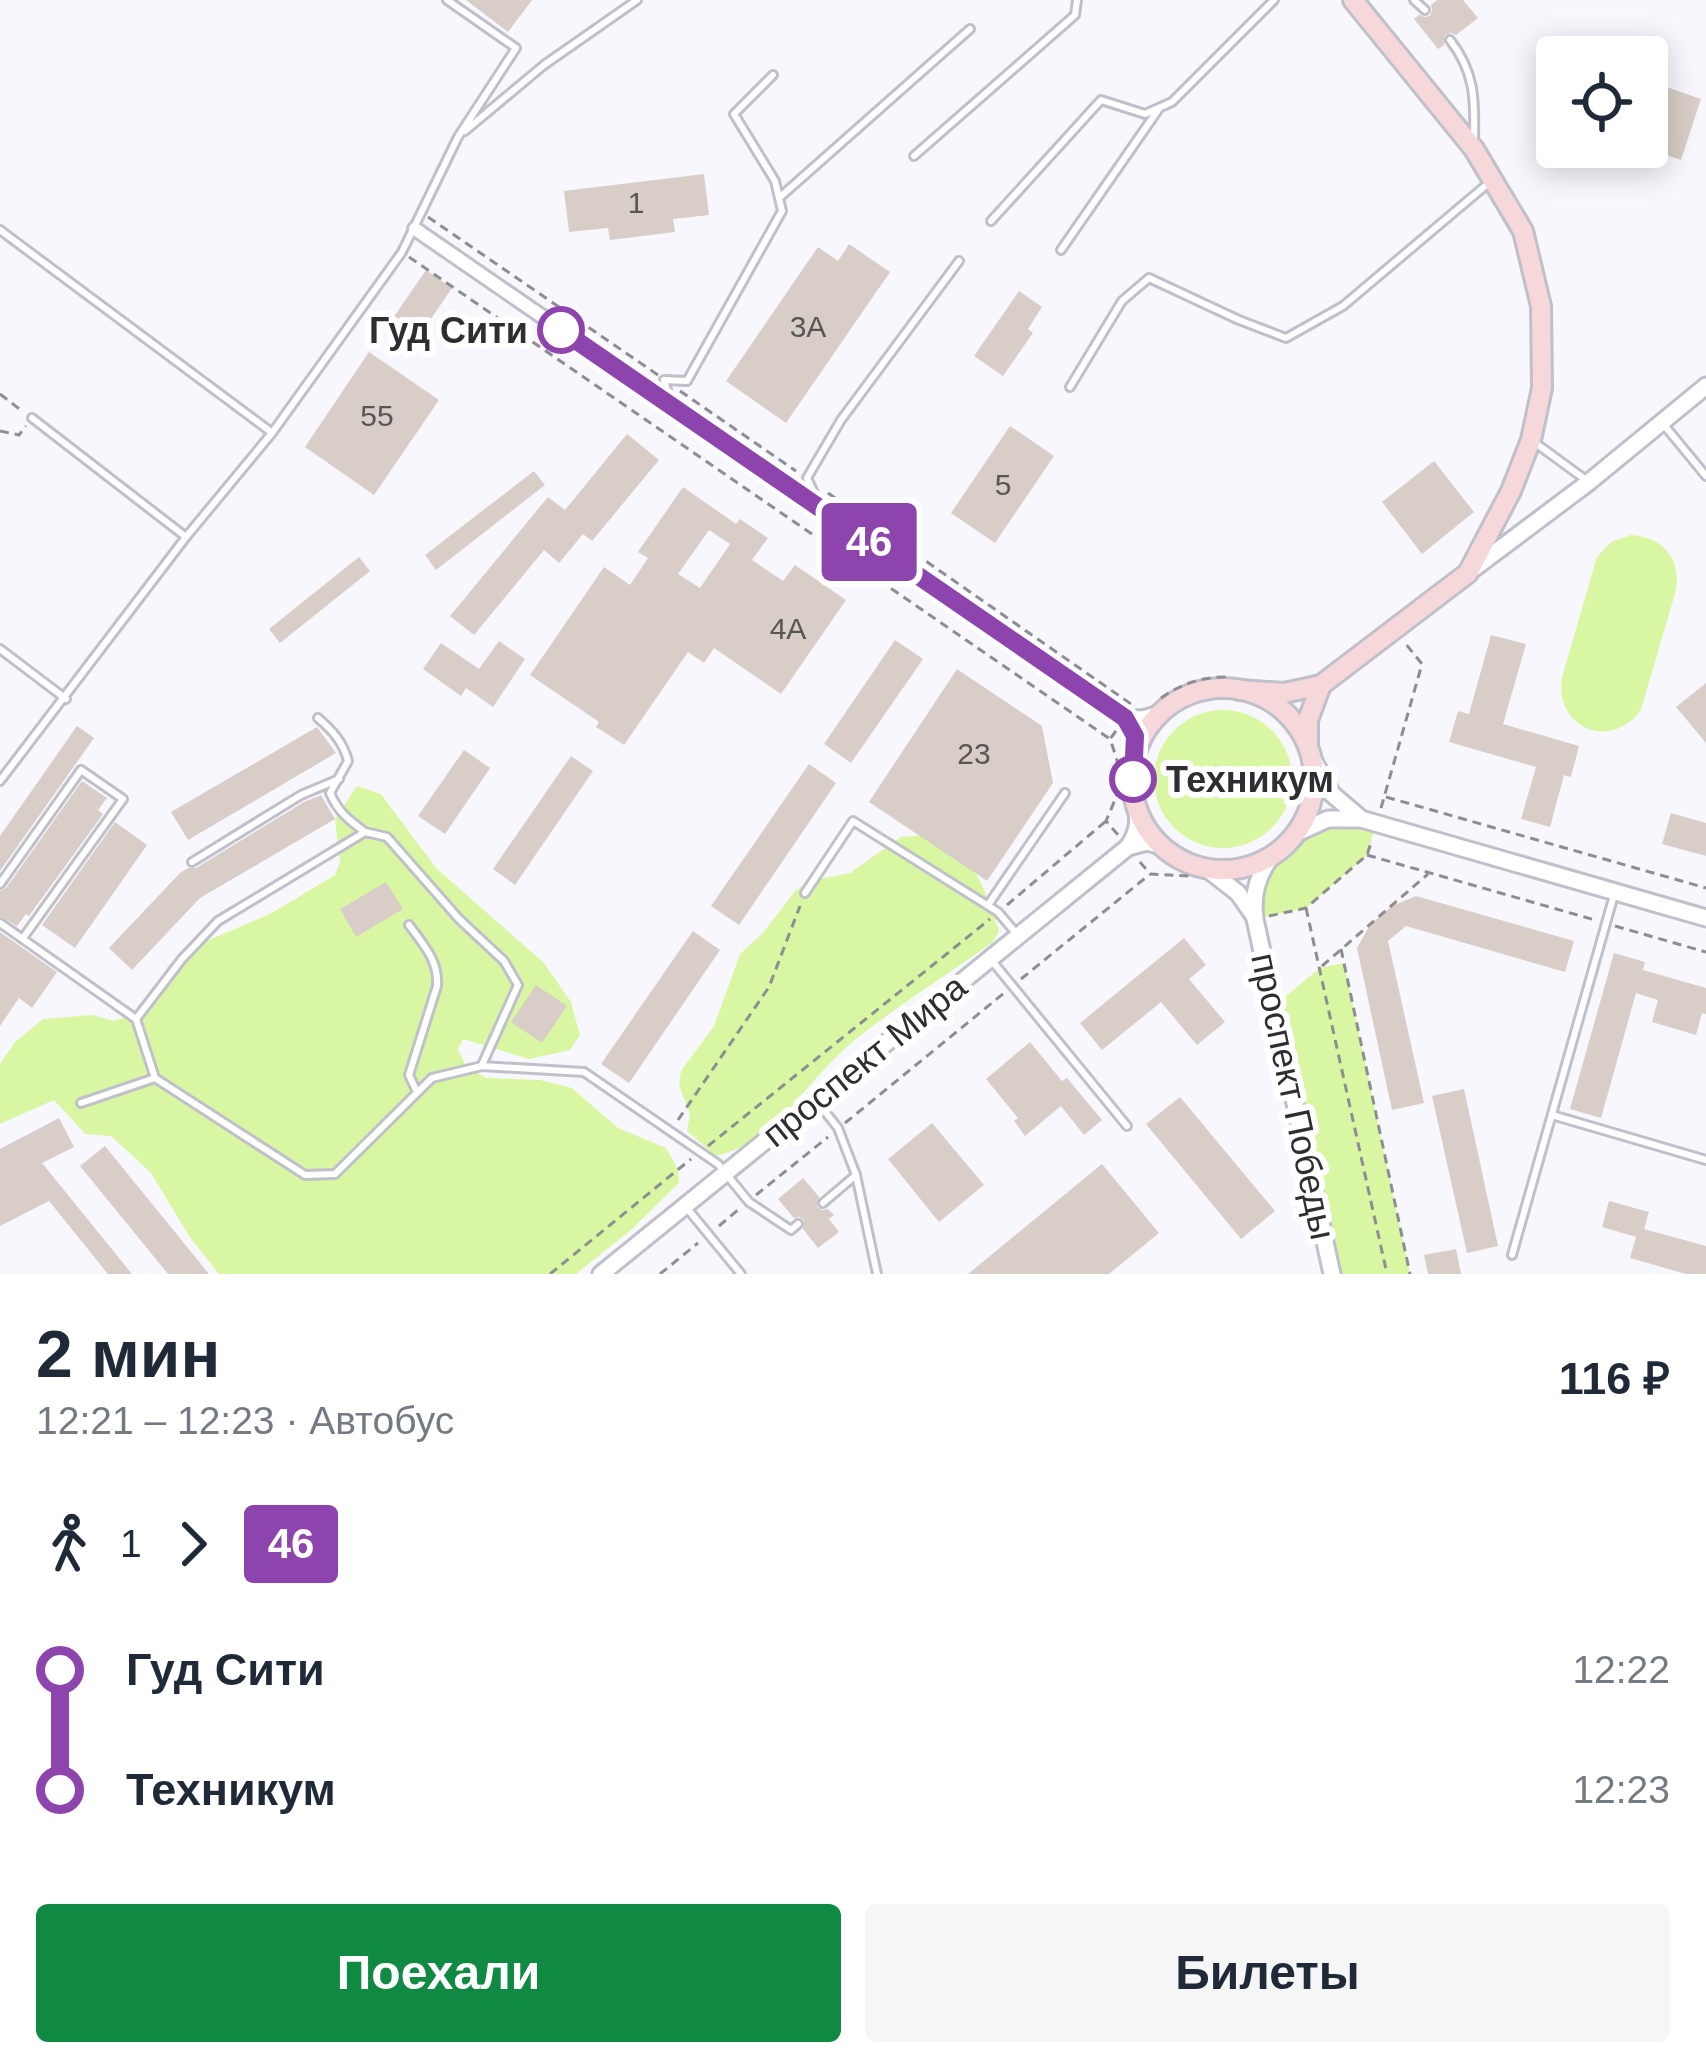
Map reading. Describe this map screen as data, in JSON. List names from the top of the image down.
{
  "streets": {
    "street": ["проспект Мира", "проспект Победы"]
  },
  "places": ["Гуд Сити", "Техникум"],
  "lines": ["bus line 46"],
  "house_numbers": [
    "1",
    "3А",
    "55",
    "5",
    "4А",
    "23"
  ],
  "page": {
    "on_map": "46",
    "heading": ["2 мин", "12:21 – 12:23 · Автобус", "116 ₽"],
    "legs": ["1", "46"],
    "list": [
      {
        "name": "Гуд Сити",
        "value": "12:22"
      },
      {
        "name": "Техникум",
        "value": "12:23"
      }
    ],
    "buttons": ["Поехали", "Билеты"]
  }
}
